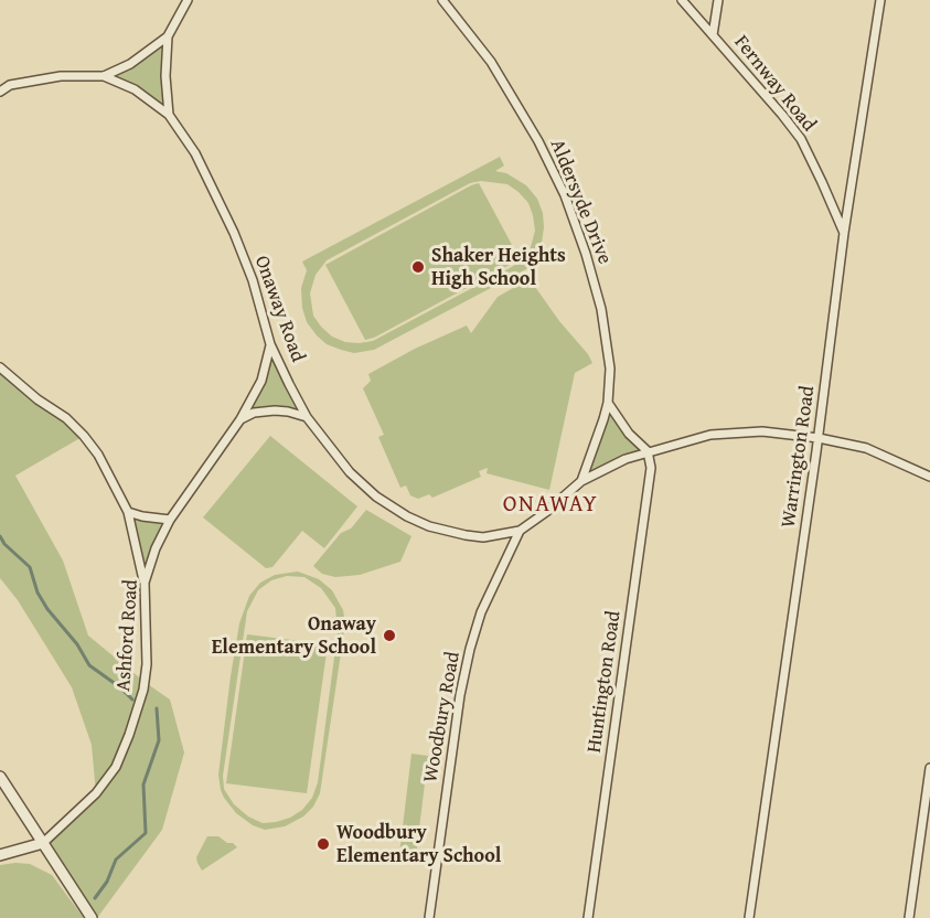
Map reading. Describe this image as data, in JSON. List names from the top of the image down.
{
  "streets": {
    "street": [
      "Fernway Road",
      "Aldersyde Drive",
      "Onaway Road",
      "Warrington Road",
      "Ashford Road",
      "Huntington Road",
      "Woodbury Road"
    ]
  },
  "crossings": [
    ["Fernway Road", "Warrington Road"],
    ["Aldersyde Drive", "Onaway Road"],
    ["Onaway Road", "Warrington Road"],
    ["Onaway Road", "Ashford Road"],
    ["Onaway Road", "Huntington Road"],
    ["Onaway Road", "Woodbury Road"]
  ],
  "districts": ["ONAWAY"],
  "places": ["Shaker Heights High School", "Onaway Elementary School", "Woodbury Elementary School"]
}
